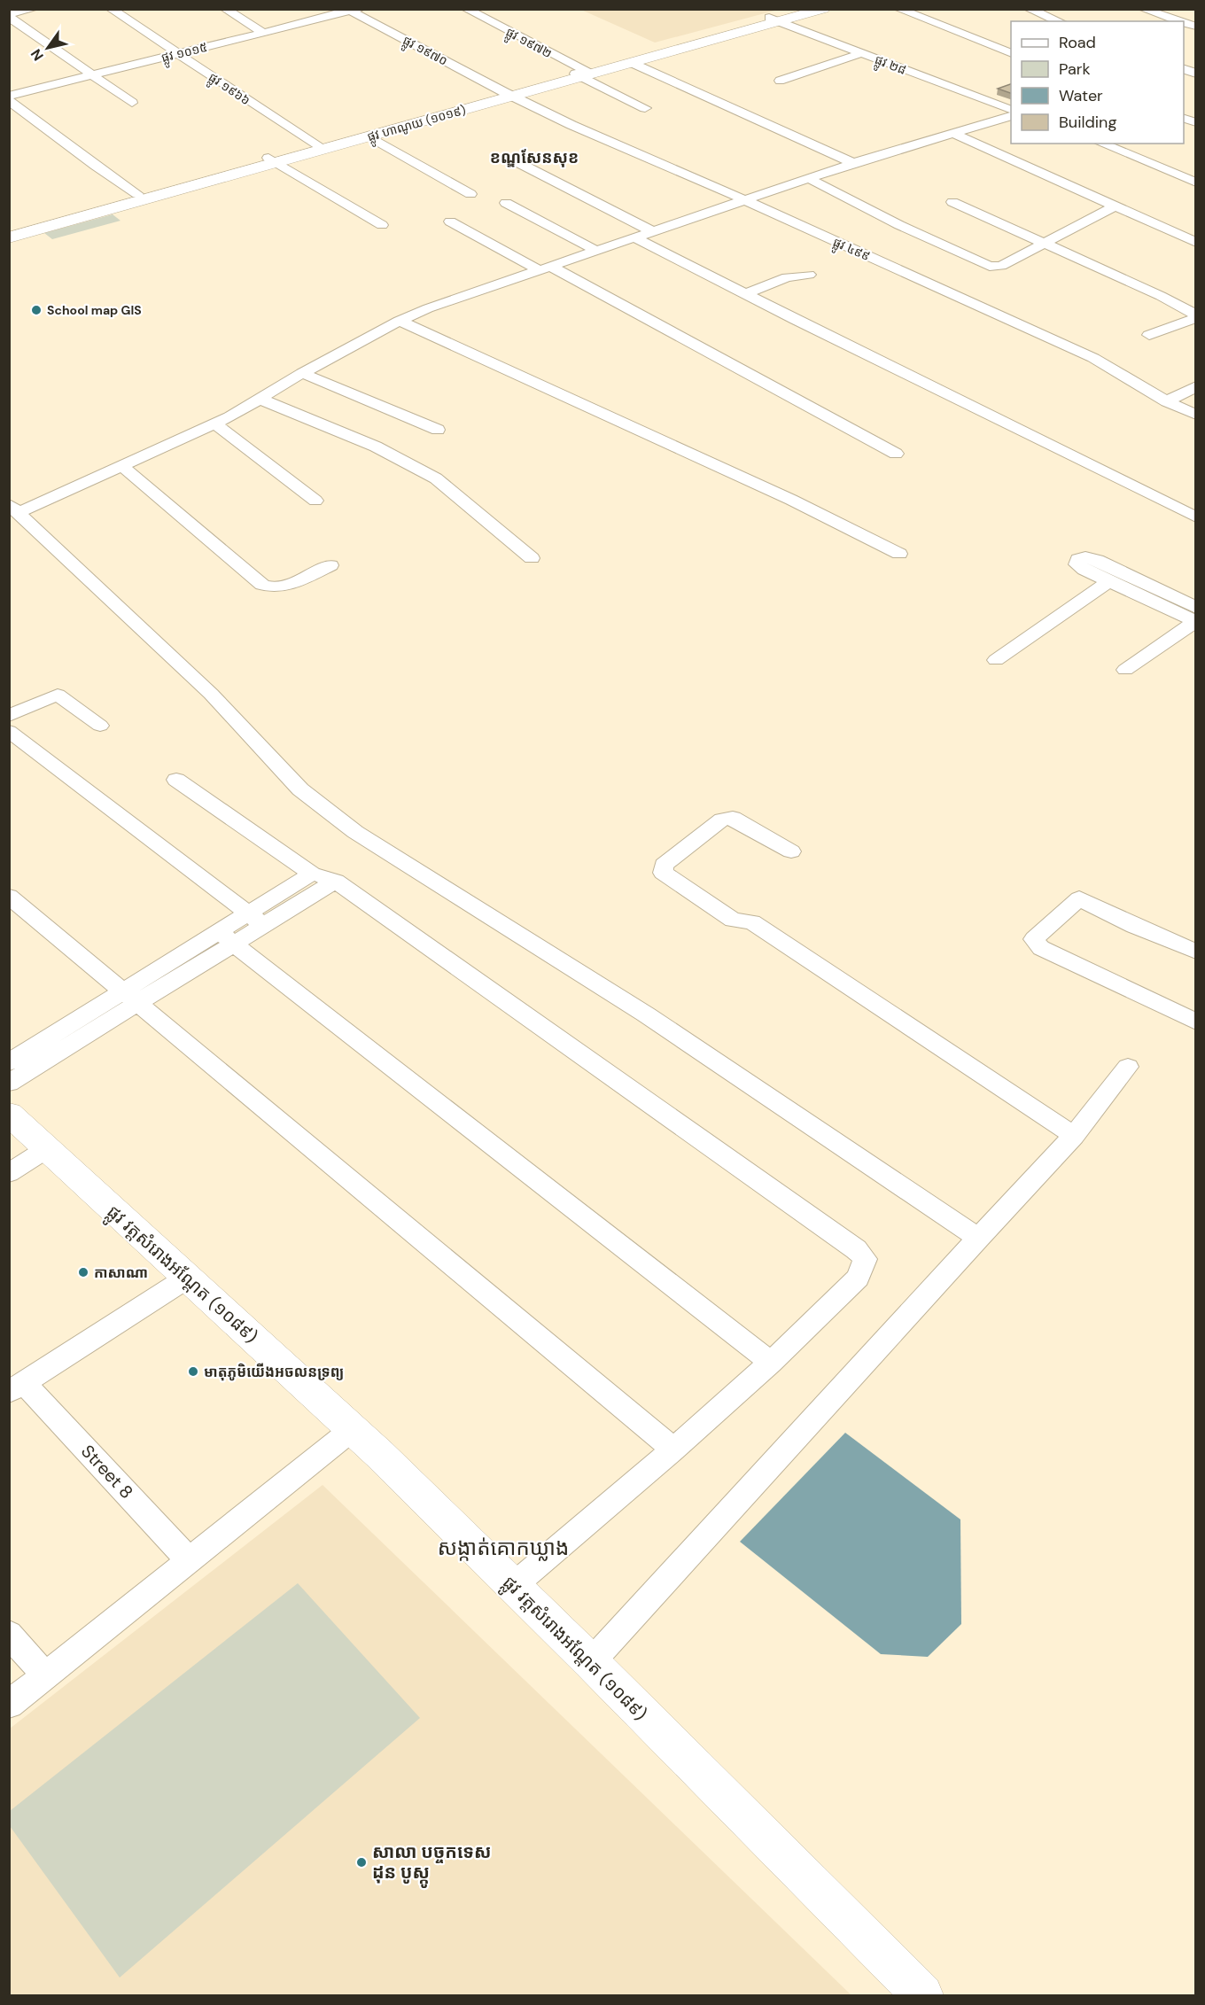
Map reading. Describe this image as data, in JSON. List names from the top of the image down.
{
  "streets": {
    "main road": ["ផ្លូវ ហាណូយ (១០១៩)", "ផ្លូវ វត្តសំរោងអណ្ដែត (១០៨៩)"],
    "street": [
      "ផ្លូវ ១៩៧២",
      "ផ្លូវ ១៩៧០",
      "ផ្លូវ ១០១៥",
      "ផ្លូវ ២៨",
      "ផ្លូវ ១៩៦៦",
      "ផ្លូវ ៤៩៩",
      "Street 8"
    ]
  },
  "crossings": [
    ["ផ្លូវ ១៩៧២", "ផ្លូវ ហាណូយ (១០១៩)"],
    ["ផ្លូវ ១៩៧០", "ផ្លូវ ១០១៥"],
    ["ផ្លូវ ១៩៧០", "ផ្លូវ ហាណូយ (១០១៩)"],
    ["ផ្លូវ ១៩៧០", "ផ្លូវ ៤៩៩"],
    ["ផ្លូវ ១០១៥", "ផ្លូវ ១៩៦៦"],
    ["ផ្លូវ ២៨", "ផ្លូវ ហាណូយ (១០១៩)"],
    ["ផ្លូវ ១៩៦៦", "ផ្លូវ ហាណូយ (១០១៩)"],
    ["ផ្លូវ ហាណូយ (១០១៩)", "ផ្លូវ ៤៩៩"]
  ],
  "districts": ["ខណ្ឌសែនសុខ", "សង្កាត់គោកឃ្លាង"],
  "places": [
    "School map GIS",
    "កាសាណា",
    "មាតុភូមិយើងអចលនទ្រព្យ",
    "សាលា បច្ចកទេស ដុន បូស្កូ"
  ],
  "legend": [
    "Road",
    "Park",
    "Water",
    "Building"
  ],
  "north": "bottom left"
}
